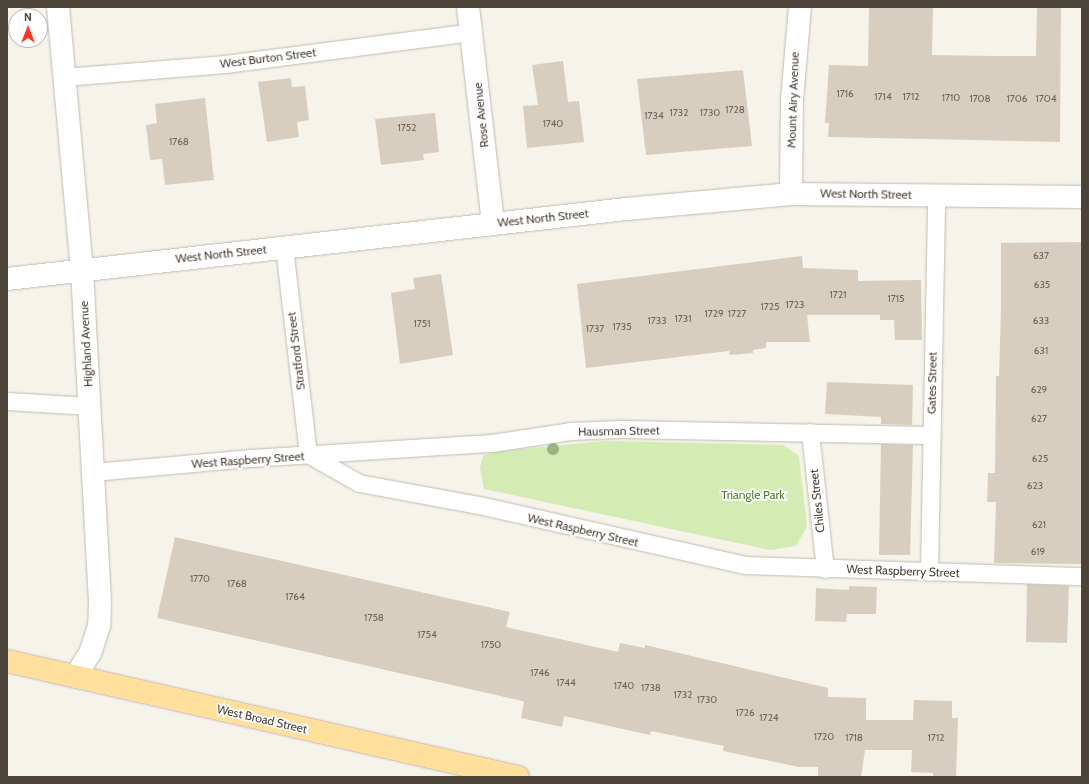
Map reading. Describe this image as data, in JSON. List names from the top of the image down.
{
  "streets": {
    "main road": ["West Broad Street"],
    "street": [
      "Mount Airy Avenue",
      "Rose Avenue",
      "West North Street",
      "Highland Avenue"
    ],
    "lane": [
      "West Burton Street",
      "Stratford Street",
      "Gates Street",
      "Hausman Street",
      "West Raspberry Street",
      "Chiles Street"
    ]
  },
  "crossings": [
    ["West Burton Street", "Rose Avenue"],
    ["West Burton Street", "Highland Avenue"],
    ["Mount Airy Avenue", "West North Street"],
    ["Rose Avenue", "West North Street"],
    ["West North Street", "Highland Avenue"],
    ["West North Street", "Stratford Street"],
    ["West North Street", "Gates Street"],
    ["Highland Avenue", "West Raspberry Street"],
    ["Highland Avenue", "West Broad Street"],
    ["Stratford Street", "Hausman Street"],
    ["Stratford Street", "West Raspberry Street"],
    ["Gates Street", "Hausman Street"],
    ["Gates Street", "West Raspberry Street"],
    ["Hausman Street", "West Raspberry Street"],
    ["Hausman Street", "Chiles Street"],
    ["West Raspberry Street", "Chiles Street"]
  ],
  "parks": ["Triangle Park"],
  "house_numbers": [
    "1716",
    "1714",
    "1712",
    "1710",
    "1708",
    "1706",
    "1704",
    "1728",
    "1732",
    "1730",
    "1734",
    "1740",
    "1752",
    "1768",
    "637",
    "635",
    "1721",
    "1715",
    "1723",
    "1725",
    "1729",
    "1727",
    "1731",
    "1733",
    "633",
    "1751",
    "1735",
    "1737",
    "631",
    "629",
    "627",
    "625",
    "623",
    "621",
    "619",
    "1770",
    "1768",
    "1764",
    "1758",
    "1754",
    "1750",
    "1746",
    "1744",
    "1740",
    "1738",
    "1732",
    "1730",
    "1726",
    "1724",
    "1720",
    "1718",
    "1712"
  ],
  "north": "top"
}
